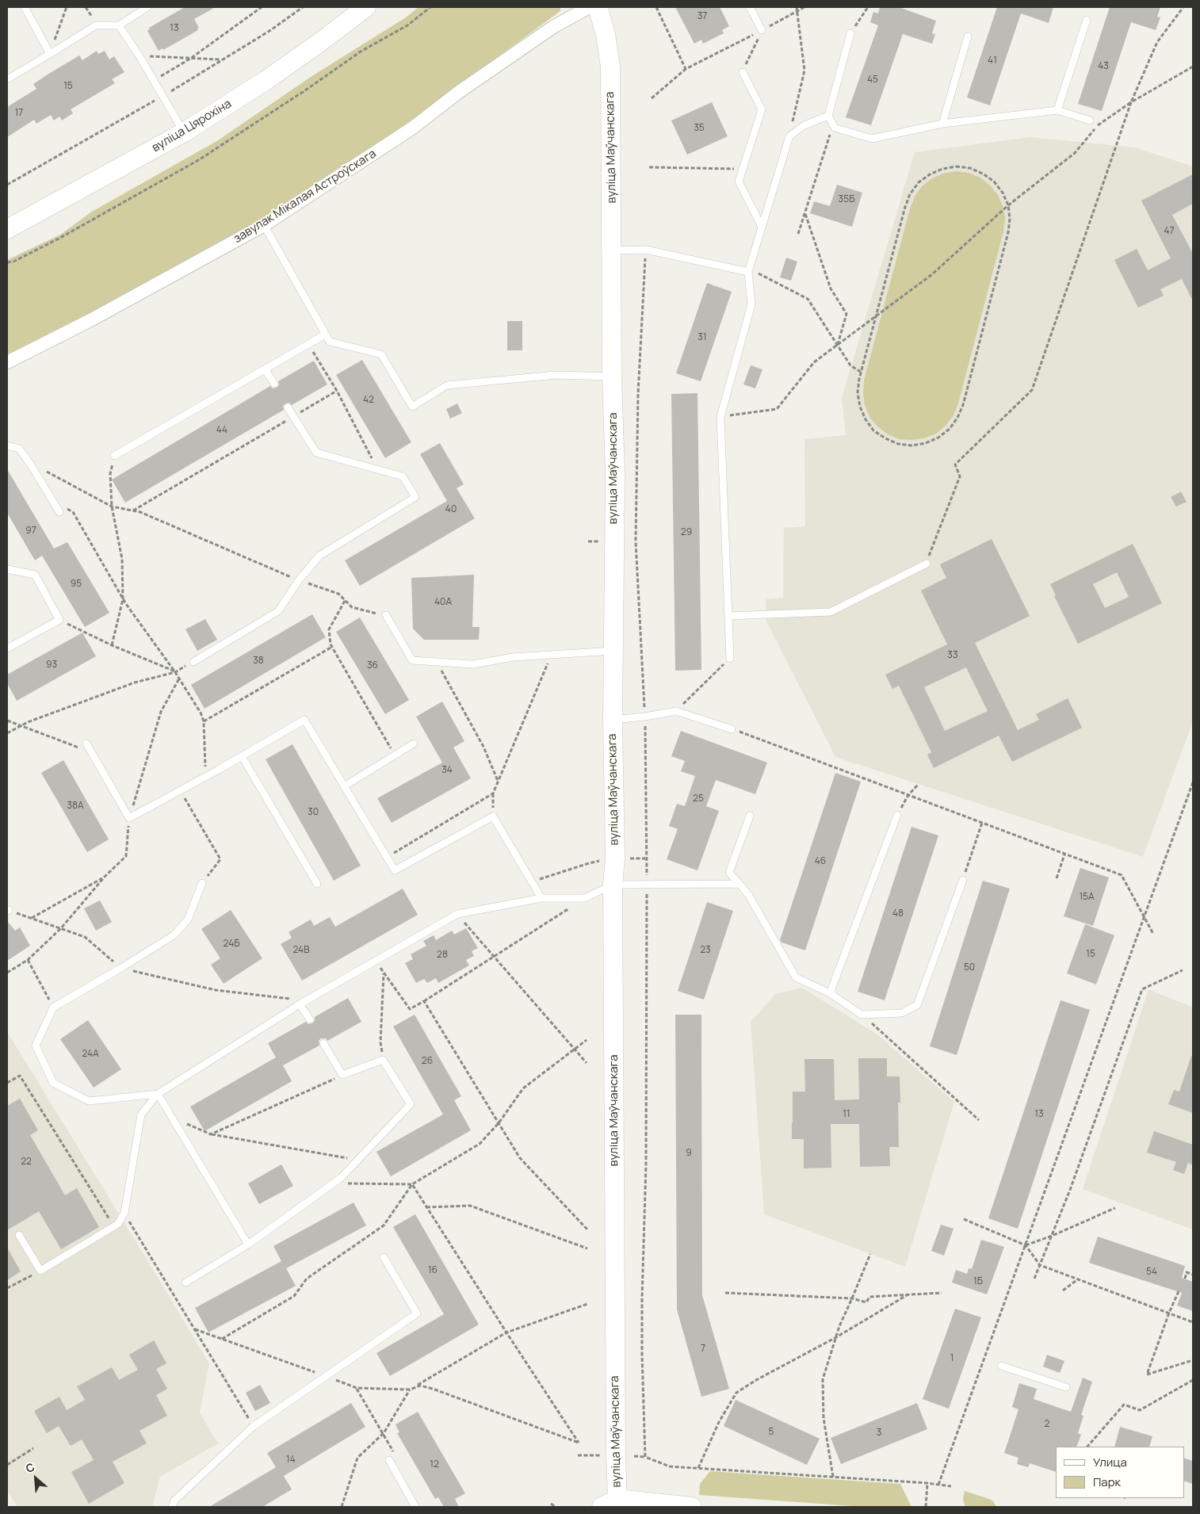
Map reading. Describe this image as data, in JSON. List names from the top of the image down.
{
  "streets": {
    "main road": ["вуліца Цярохіна", "вуліца Маўчанскага"],
    "street": ["завулак Мікалая Астроўскага"]
  },
  "house_numbers": [
    "37",
    "13",
    "41",
    "43",
    "45",
    "15",
    "17",
    "35",
    "35Б",
    "47",
    "31",
    "42",
    "44",
    "40",
    "97",
    "29",
    "95",
    "40А",
    "33",
    "38",
    "93",
    "36",
    "34",
    "25",
    "38А",
    "30",
    "46",
    "15А",
    "48",
    "24Б",
    "24В",
    "23",
    "15",
    "28",
    "50",
    "24А",
    "26",
    "11",
    "13",
    "9",
    "22",
    "16",
    "54",
    "1Б",
    "7",
    "1",
    "2",
    "5",
    "3",
    "14",
    "12"
  ],
  "legend": ["Улица", "Парк"],
  "north": "top left"
}
